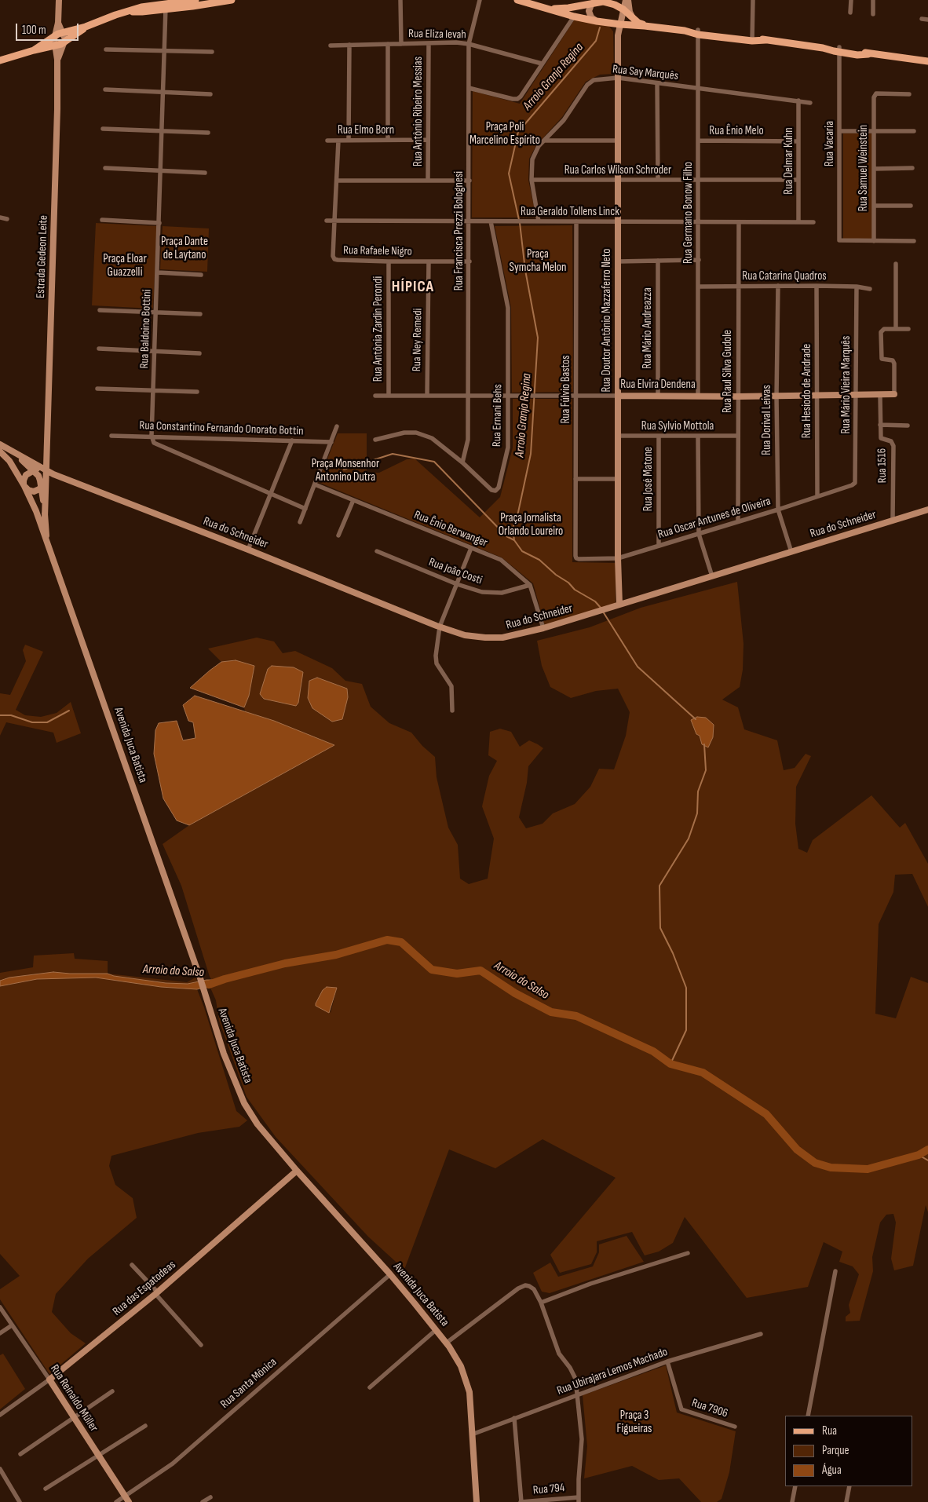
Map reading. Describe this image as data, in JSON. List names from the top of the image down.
{
  "streets": {
    "street": [
      "Rua Eliza Ievah",
      "Rua Say Marquês",
      "Rua Antônio Ribeiro Messias",
      "Rua Elmo Born",
      "Rua Ênio Melo",
      "Rua Vacaria",
      "Rua Delmar Kuhn",
      "Rua Samuel Weinstein",
      "Rua Carlos Wilson Schroder",
      "Rua Geraldo Tollens Linck",
      "Rua Germano Bonow Filho",
      "Rua Francisca Prezzi Bolognesi",
      "Rua Rafaele Nigro",
      "Estrada Gedeon Leite",
      "Rua Catarina Quadros",
      "Rua Doutor Antônio Mazzaferro Neto",
      "Rua Mário Andreazza",
      "Rua Baldoino Bottini",
      "Rua Antônia Zardin Perondi",
      "Rua Ney Remedi",
      "Rua Raul Silva Gudole",
      "Rua Elvira Dendena",
      "Rua Mário Vieira Marquês",
      "Rua Fúlvio Bastos",
      "Rua Hesiodo de Andrade",
      "Rua Ernani Behs",
      "Rua Dorival Leivas",
      "Rua Sylvio Mottola",
      "Rua Constantino Fernando Onorato Bottin",
      "Rua 1516",
      "Rua José Matone",
      "Rua Oscar Antunes de Oliveira",
      "Rua do Schneider",
      "Rua Ênio Berwanger",
      "Rua João Costi",
      "Avenida Juca Batista",
      "Rua das Espatodeas",
      "Rua Ubirajara Lemos Machado",
      "Rua Santa Mônica",
      "Rua Reinaldo Müller",
      "Rua 7906",
      "Rua 794"
    ]
  },
  "crossings": [
    ["Rua Eliza Ievah", "Rua Antônio Ribeiro Messias"],
    ["Rua Eliza Ievah", "Rua Francisca Prezzi Bolognesi"],
    ["Rua Say Marquês", "Rua Delmar Kuhn"],
    ["Rua Say Marquês", "Rua Carlos Wilson Schroder"],
    ["Rua Say Marquês", "Rua Geraldo Tollens Linck"],
    ["Rua Say Marquês", "Rua Germano Bonow Filho"],
    ["Rua Say Marquês", "Rua Doutor Antônio Mazzaferro Neto"],
    ["Rua Antônio Ribeiro Messias", "Rua Elmo Born"],
    ["Rua Elmo Born", "Rua Rafaele Nigro"],
    ["Rua Ênio Melo", "Rua Delmar Kuhn"],
    ["Rua Ênio Melo", "Rua Germano Bonow Filho"],
    ["Rua Vacaria", "Rua Samuel Weinstein"],
    ["Rua Delmar Kuhn", "Rua Carlos Wilson Schroder"],
    ["Rua Delmar Kuhn", "Rua Geraldo Tollens Linck"],
    ["Rua Carlos Wilson Schroder", "Rua Germano Bonow Filho"],
    ["Rua Carlos Wilson Schroder", "Rua Doutor Antônio Mazzaferro Neto"],
    ["Rua Geraldo Tollens Linck", "Rua Germano Bonow Filho"],
    ["Rua Geraldo Tollens Linck", "Rua Francisca Prezzi Bolognesi"],
    ["Rua Geraldo Tollens Linck", "Rua Rafaele Nigro"],
    ["Rua Geraldo Tollens Linck", "Rua Doutor Antônio Mazzaferro Neto"],
    ["Rua Geraldo Tollens Linck", "Rua Raul Silva Gudole"],
    ["Rua Geraldo Tollens Linck", "Rua Fúlvio Bastos"],
    ["Rua Geraldo Tollens Linck", "Rua Ernani Behs"],
    ["Rua Germano Bonow Filho", "Rua Catarina Quadros"],
    ["Rua Germano Bonow Filho", "Rua Elvira Dendena"],
    ["Rua Francisca Prezzi Bolognesi", "Rua Rafaele Nigro"],
    ["Rua Francisca Prezzi Bolognesi", "Rua Elvira Dendena"],
    ["Rua Francisca Prezzi Bolognesi", "Rua Ernani Behs"],
    ["Rua Rafaele Nigro", "Rua Antônia Zardin Perondi"],
    ["Rua Rafaele Nigro", "Rua Ney Remedi"],
    ["Estrada Gedeon Leite", "Rua do Schneider"],
    ["Estrada Gedeon Leite", "Avenida Juca Batista"],
    ["Rua Catarina Quadros", "Rua Raul Silva Gudole"],
    ["Rua Catarina Quadros", "Rua Mário Vieira Marquês"],
    ["Rua Catarina Quadros", "Rua Hesiodo de Andrade"],
    ["Rua Catarina Quadros", "Rua Dorival Leivas"],
    ["Rua Doutor Antônio Mazzaferro Neto", "Rua Elvira Dendena"],
    ["Rua Doutor Antônio Mazzaferro Neto", "Rua Sylvio Mottola"],
    ["Rua Doutor Antônio Mazzaferro Neto", "Rua Oscar Antunes de Oliveira"],
    ["Rua Doutor Antônio Mazzaferro Neto", "Rua do Schneider"],
    ["Rua Mário Andreazza", "Rua Elvira Dendena"],
    ["Rua Baldoino Bottini", "Rua Constantino Fernando Onorato Bottin"],
    ["Rua Antônia Zardin Perondi", "Rua Elvira Dendena"],
    ["Rua Ney Remedi", "Rua Elvira Dendena"],
    ["Rua Raul Silva Gudole", "Rua Elvira Dendena"],
    ["Rua Raul Silva Gudole", "Rua Sylvio Mottola"],
    ["Rua Raul Silva Gudole", "Rua Oscar Antunes de Oliveira"],
    ["Rua Elvira Dendena", "Rua Mário Vieira Marquês"],
    ["Rua Elvira Dendena", "Rua Fúlvio Bastos"],
    ["Rua Elvira Dendena", "Rua Hesiodo de Andrade"],
    ["Rua Elvira Dendena", "Rua Ernani Behs"],
    ["Rua Elvira Dendena", "Rua Dorival Leivas"],
    ["Rua Elvira Dendena", "Rua 1516"],
    ["Rua Mário Vieira Marquês", "Rua Oscar Antunes de Oliveira"],
    ["Rua Fúlvio Bastos", "Rua Oscar Antunes de Oliveira"],
    ["Rua Hesiodo de Andrade", "Rua Oscar Antunes de Oliveira"],
    ["Rua Dorival Leivas", "Rua Oscar Antunes de Oliveira"],
    ["Rua Dorival Leivas", "Rua do Schneider"],
    ["Rua Sylvio Mottola", "Rua José Matone"],
    ["Rua 1516", "Rua do Schneider"],
    ["Rua José Matone", "Rua Oscar Antunes de Oliveira"],
    ["Rua do Schneider", "Avenida Juca Batista"],
    ["Rua Ênio Berwanger", "Rua João Costi"],
    ["Avenida Juca Batista", "Rua das Espatodeas"],
    ["Avenida Juca Batista", "Rua Ubirajara Lemos Machado"],
    ["Avenida Juca Batista", "Rua Santa Mônica"],
    ["Rua das Espatodeas", "Rua Reinaldo Müller"],
    ["Rua Ubirajara Lemos Machado", "Rua 7906"],
    ["Rua Santa Mônica", "Rua Reinaldo Müller"]
  ],
  "districts": ["HÍPICA"],
  "water": ["Arroio Granja Regina", "Arroio do Salso"],
  "parks": [
    "Praça Poli Marcelino Espírito",
    "Praça Dante de Laytano",
    "Praça Symcha Melon",
    "Praça Eloar Guazzelli",
    "Praça Monsenhor Antonino Dutra",
    "Praça Jornalista Orlando Loureiro",
    "Praça 3 Figueiras"
  ],
  "legend": ["Rua", "Parque", "Água"],
  "scale_bar": "100 m"
}
